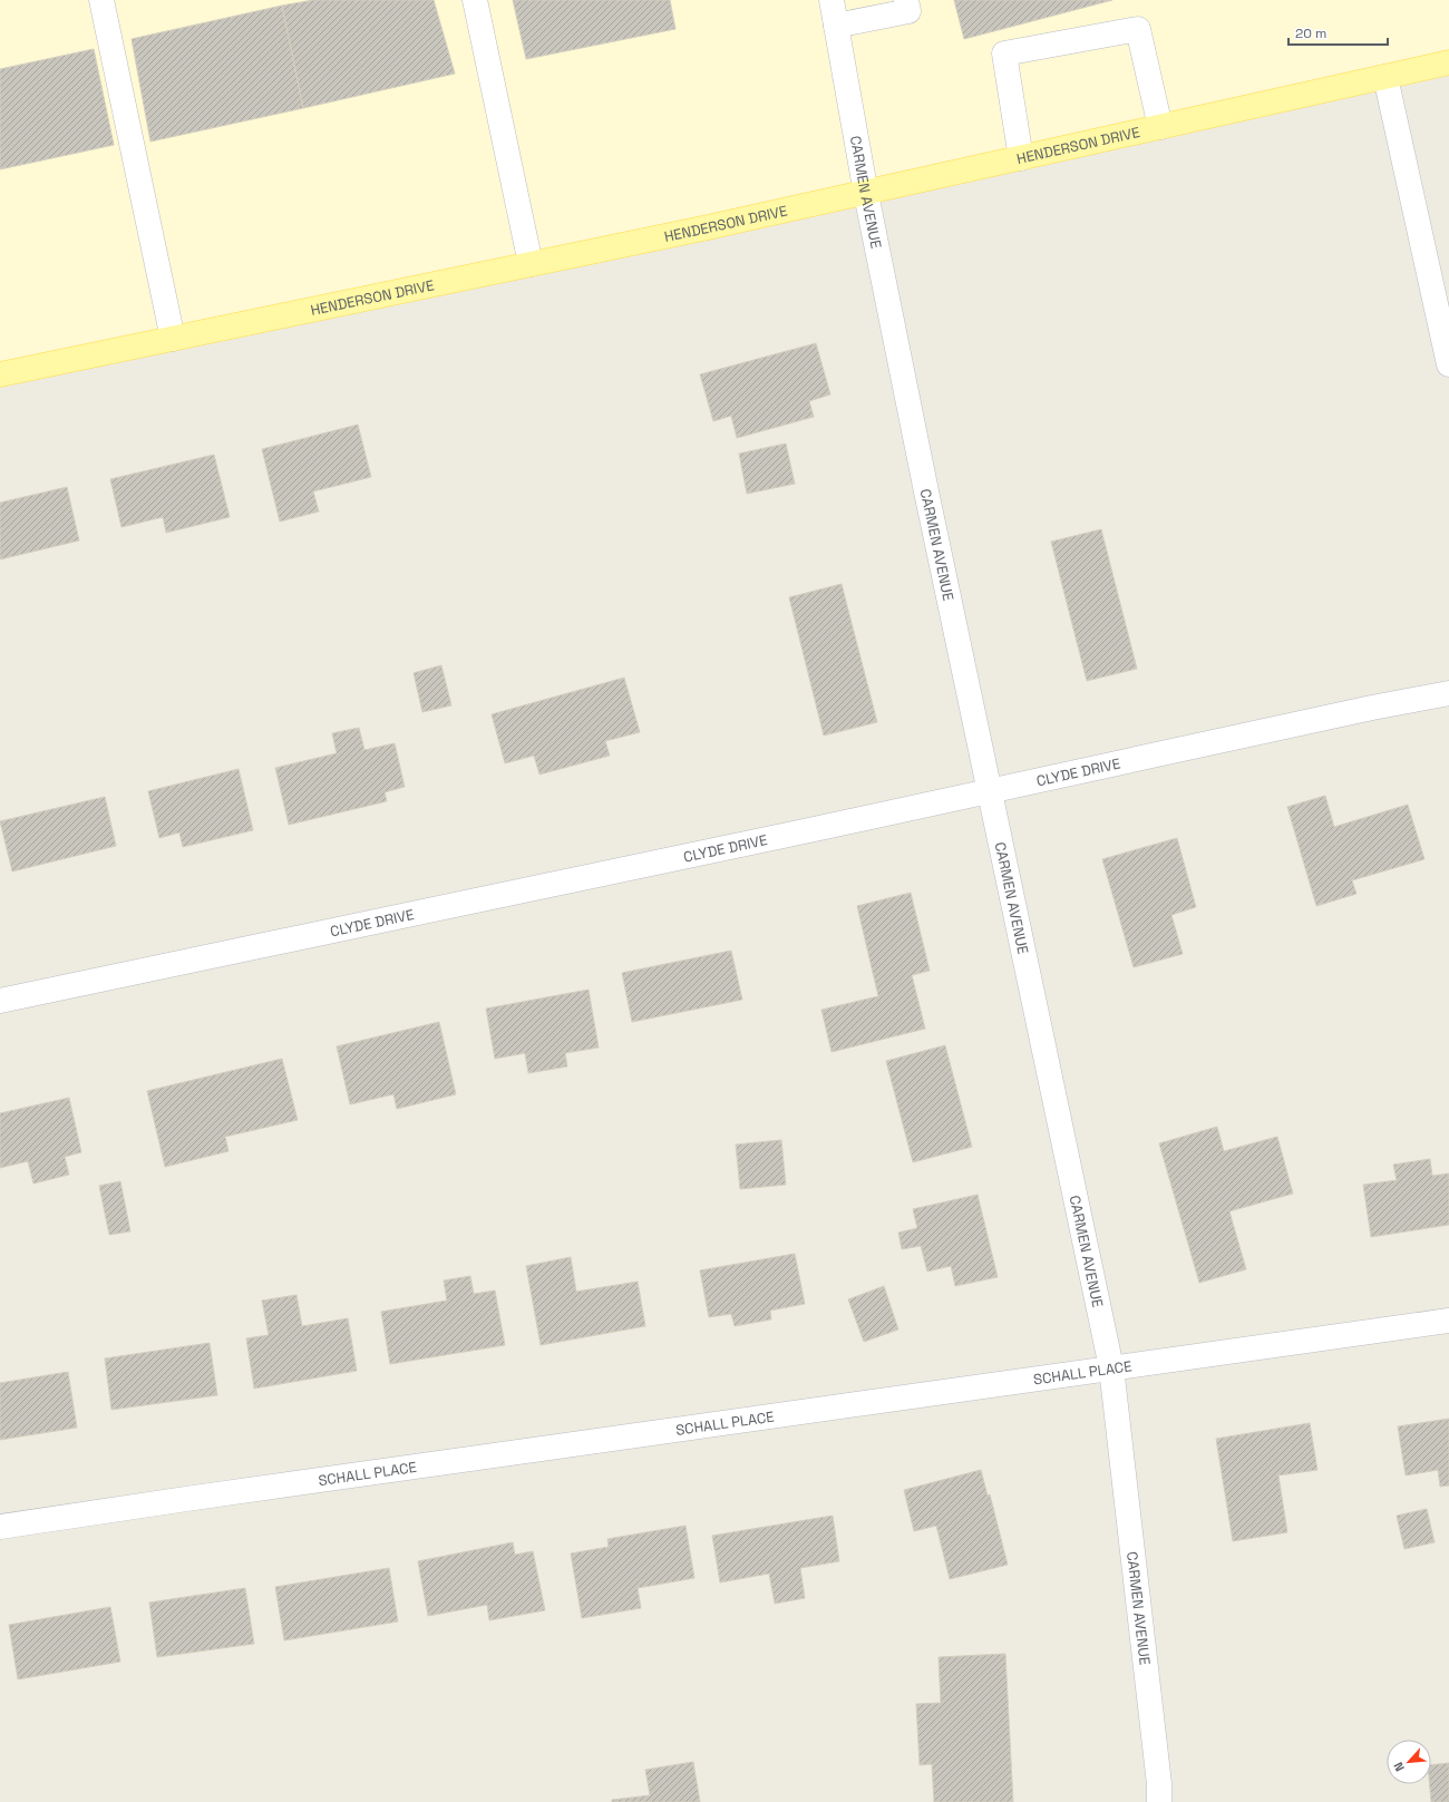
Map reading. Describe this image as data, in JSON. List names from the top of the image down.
{
  "streets": {
    "main road": ["HENDERSON DRIVE"],
    "street": ["CARMEN AVENUE", "CLYDE DRIVE", "SCHALL PLACE"]
  },
  "crossings": [
    ["HENDERSON DRIVE", "CARMEN AVENUE"],
    ["CARMEN AVENUE", "CLYDE DRIVE"],
    ["CARMEN AVENUE", "SCHALL PLACE"]
  ],
  "scale_bar": "20 m",
  "north": "bottom left"
}
